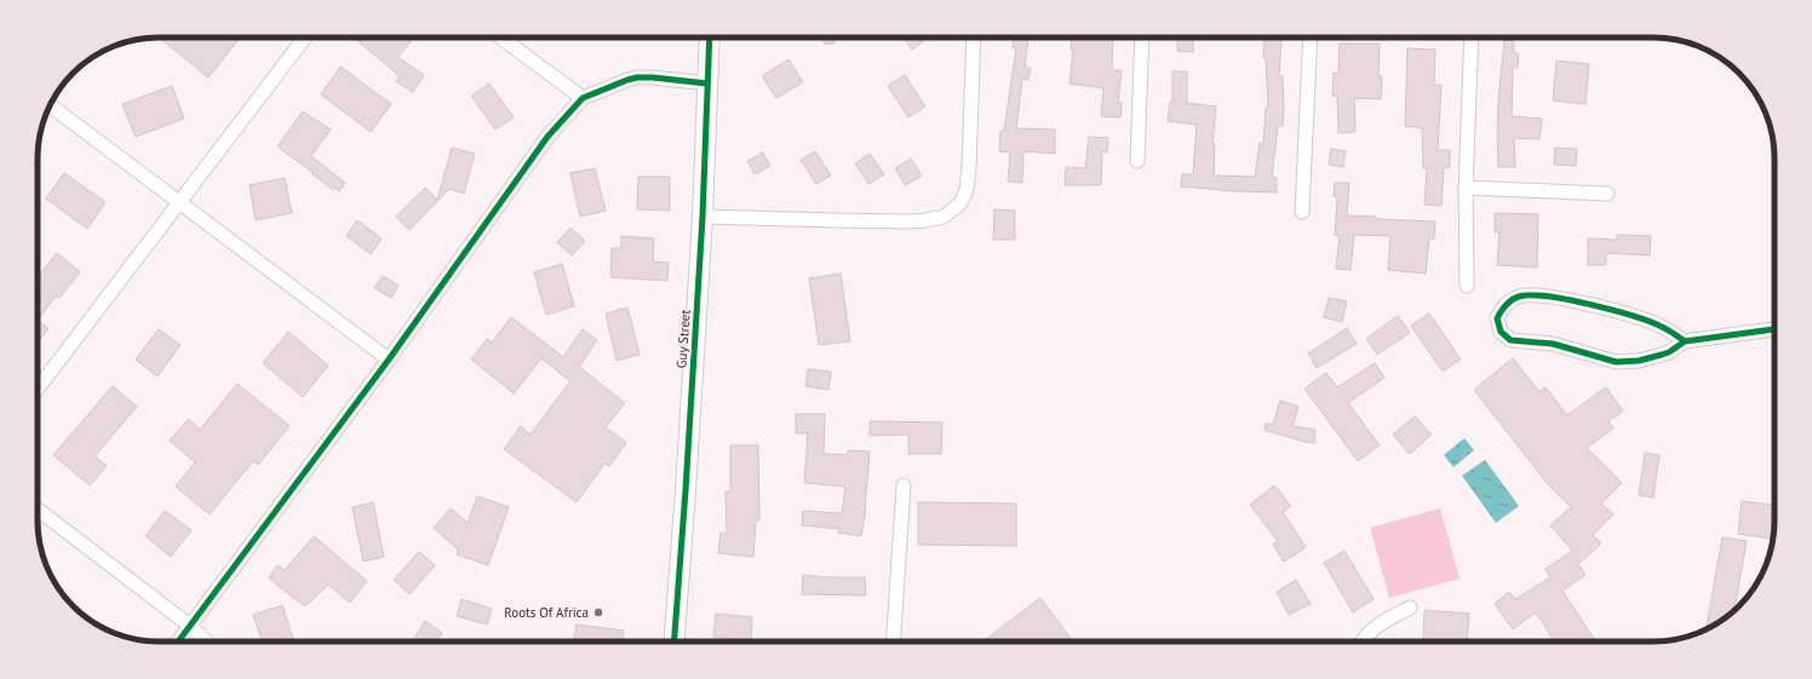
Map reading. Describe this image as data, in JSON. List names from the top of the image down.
{
  "streets": {
    "street": ["Guy Street"]
  },
  "places": ["Roots Of Africa"]
}
